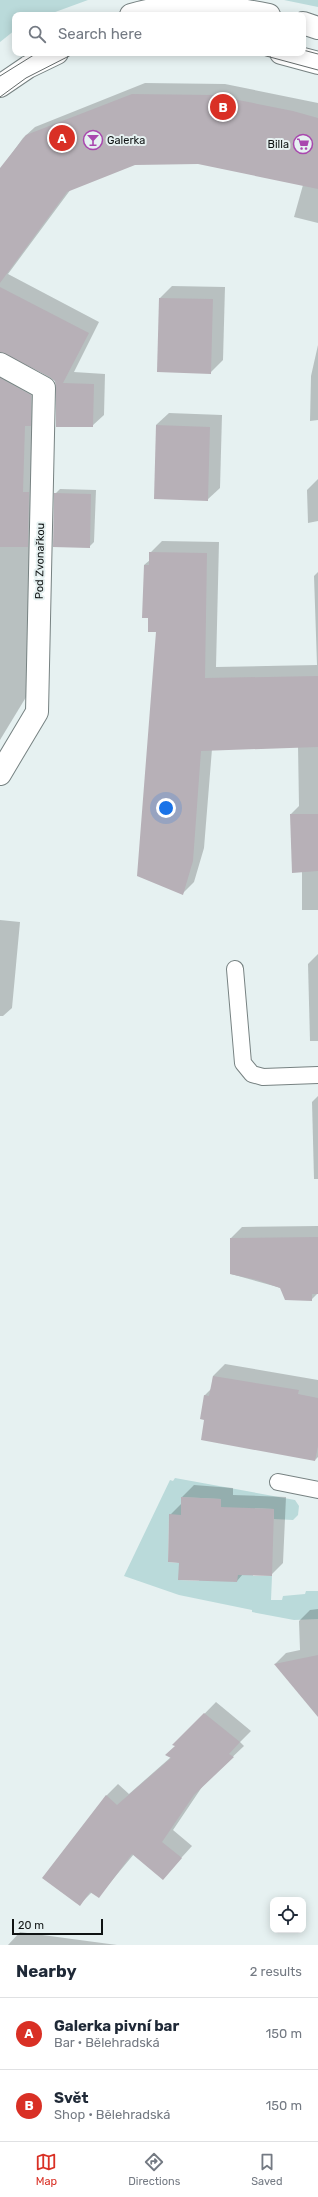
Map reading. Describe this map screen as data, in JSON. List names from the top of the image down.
{
  "streets": {
    "street": ["Pod Zvonařkou"]
  },
  "places": {
    "bar": ["Galerka"],
    "supermarket": ["Billa"]
  },
  "scale_bar": "20 m",
  "page": {
    "search": "Search here",
    "pins": ["B", "A"],
    "scale": "20 m",
    "heading": ["Nearby", "2 results"],
    "list": [
      {
        "mark": "A",
        "name": "Galerka pivní bar",
        "note": "Bar · Bělehradská",
        "value": "150 m"
      },
      {
        "mark": "B",
        "name": "Svět",
        "note": "Shop · Bělehradská",
        "value": "150 m"
      }
    ],
    "nav": ["Map", "Directions", "Saved"]
  }
}
